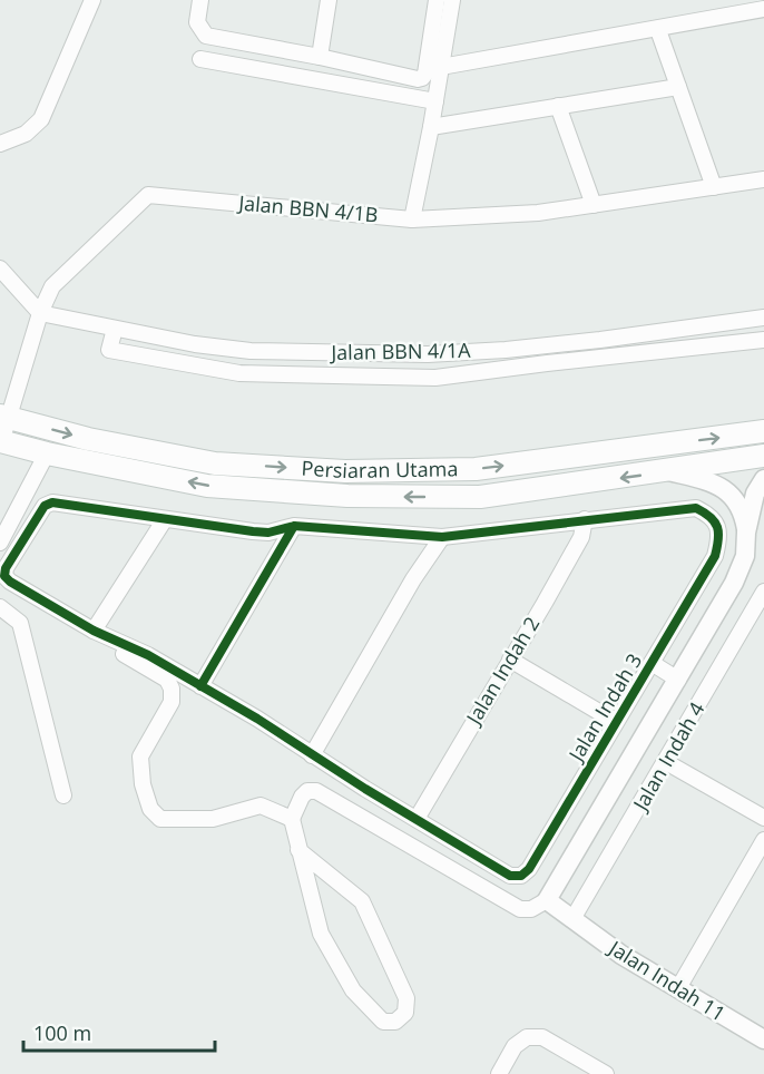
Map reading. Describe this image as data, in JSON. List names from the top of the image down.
{
  "streets": {
    "main road": ["Persiaran Utama"],
    "street": [
      "Jalan BBN 4/1B",
      "Jalan BBN 4/1A",
      "Jalan Indah 2",
      "Jalan Indah 3",
      "Jalan Indah 4",
      "Jalan Indah 11"
    ]
  },
  "crossings": [
    ["Jalan BBN 4/1B", "Jalan BBN 4/1A"],
    ["Jalan BBN 4/1B", "Persiaran Utama"],
    ["Jalan Indah 2", "Jalan Indah 3"],
    ["Jalan Indah 4", "Jalan Indah 11"]
  ],
  "scale_bar": "100 m"
}
